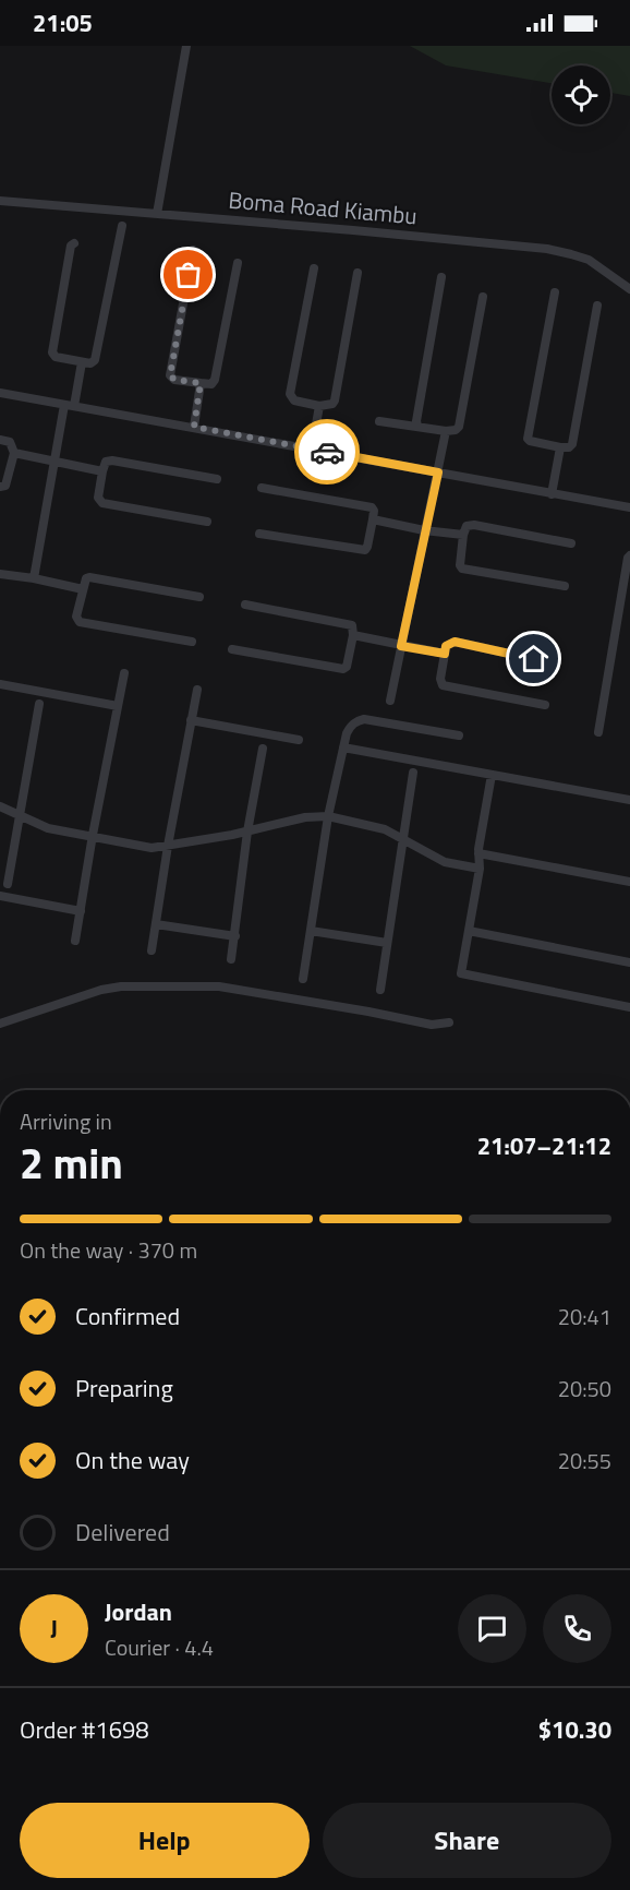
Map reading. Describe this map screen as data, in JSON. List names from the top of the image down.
{
  "streets": {
    "street": ["Boma Road Kiambu"]
  },
  "page": {
    "status": "21:05",
    "heading": ["2 min", "Arriving in", "21:07–21:12"],
    "panel": [
      "Jordan",
      "Courier · 4.4",
      "Order #1698",
      "$10.30"
    ],
    "bar": "On the way · 370 m",
    "list": [
      ["Confirmed", "20:41"],
      ["Preparing", "20:50"],
      ["On the way", "20:55"],
      "Delivered"
    ],
    "round": "J",
    "buttons": ["Help", "Share"]
  }
}
